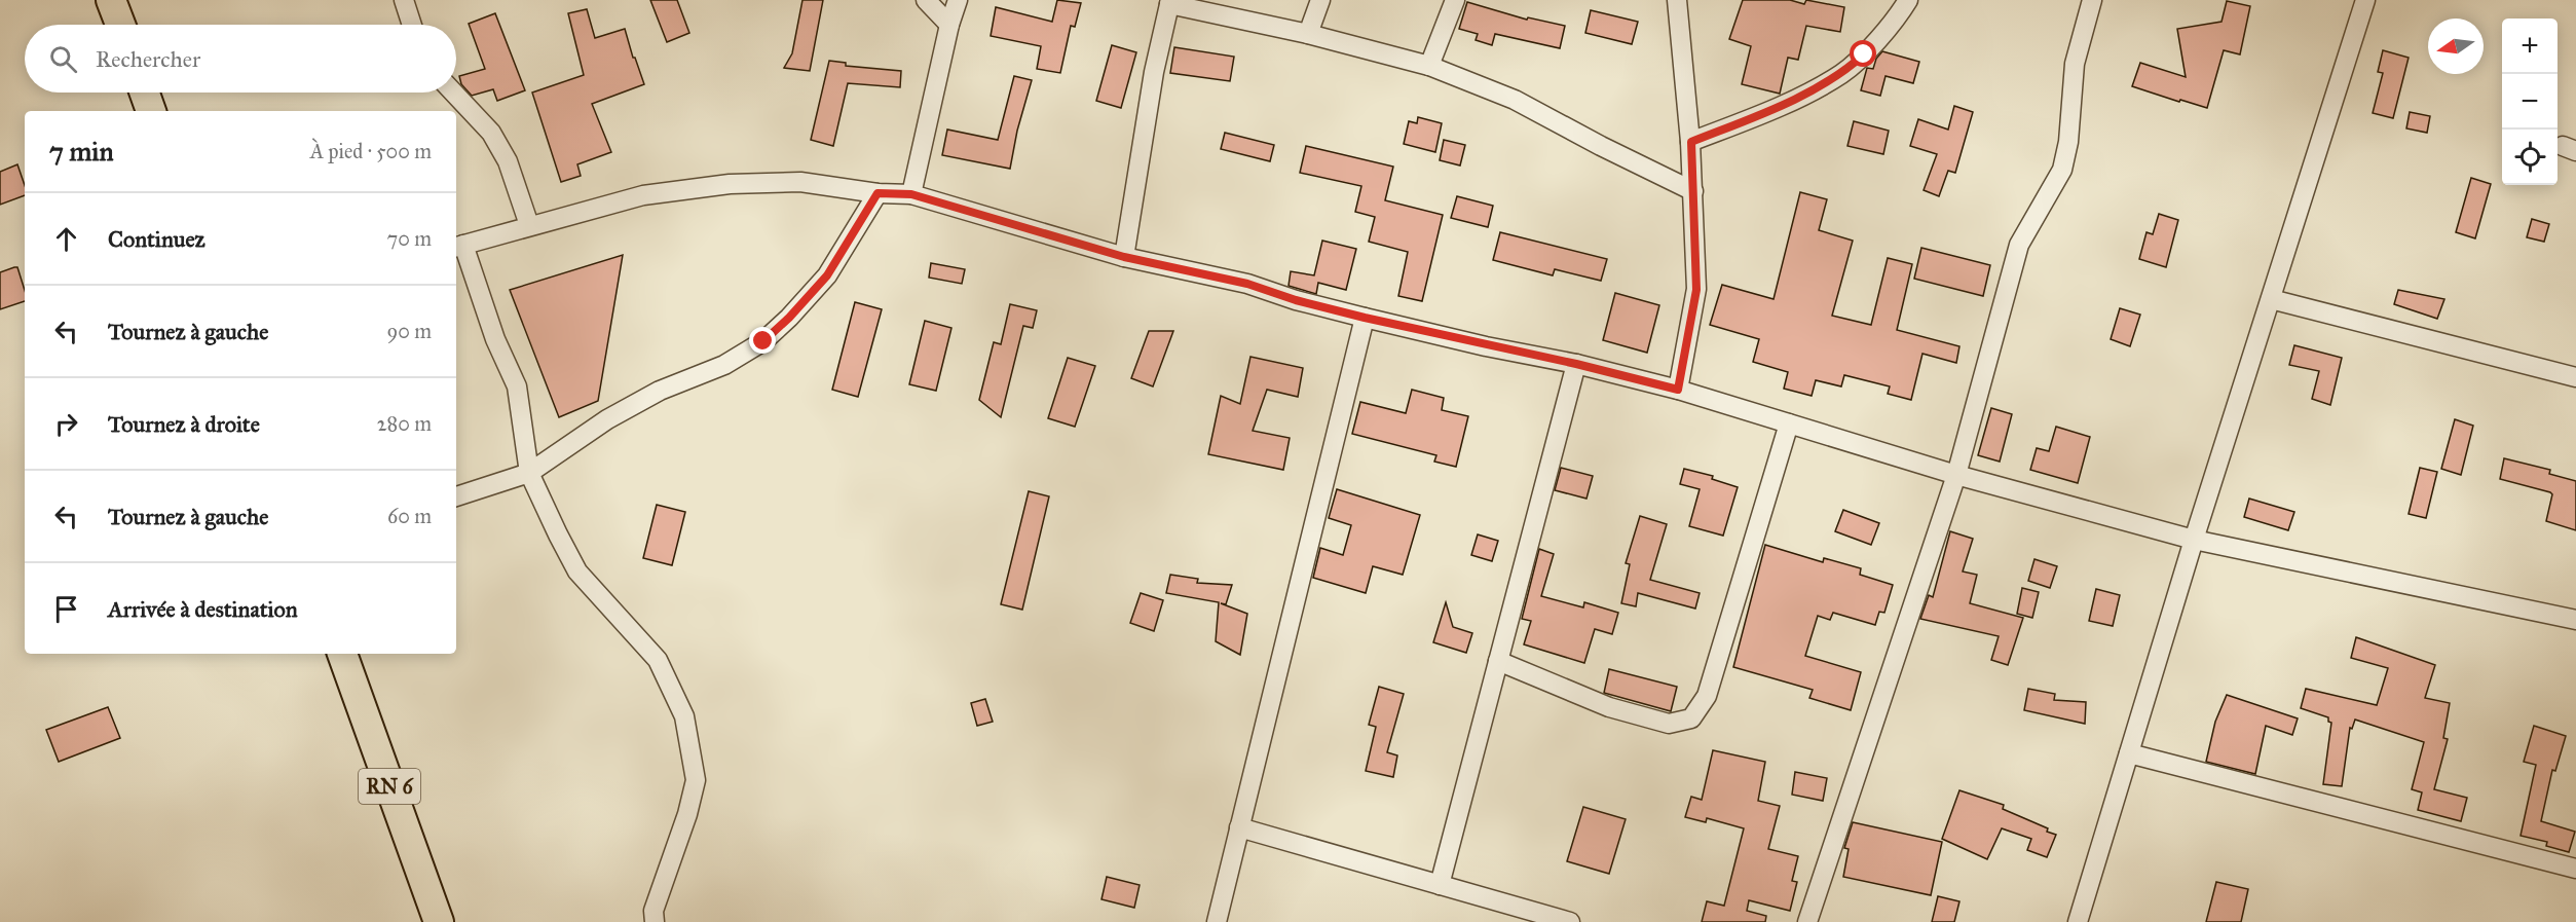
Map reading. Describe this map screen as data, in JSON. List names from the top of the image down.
{
  "streets": {
    "main road": ["RN 6"]
  },
  "north": "left",
  "page": {
    "map_buttons": ["+", "−"],
    "search": "Rechercher",
    "heading": ["7 min", "À pied · 500 m"],
    "list": [
      ["Continuez", "70 m"],
      ["Tournez à gauche", "90 m"],
      ["Tournez à droite", "280 m"],
      ["Tournez à gauche", "60 m"],
      "Arrivée à destination"
    ]
  }
}
